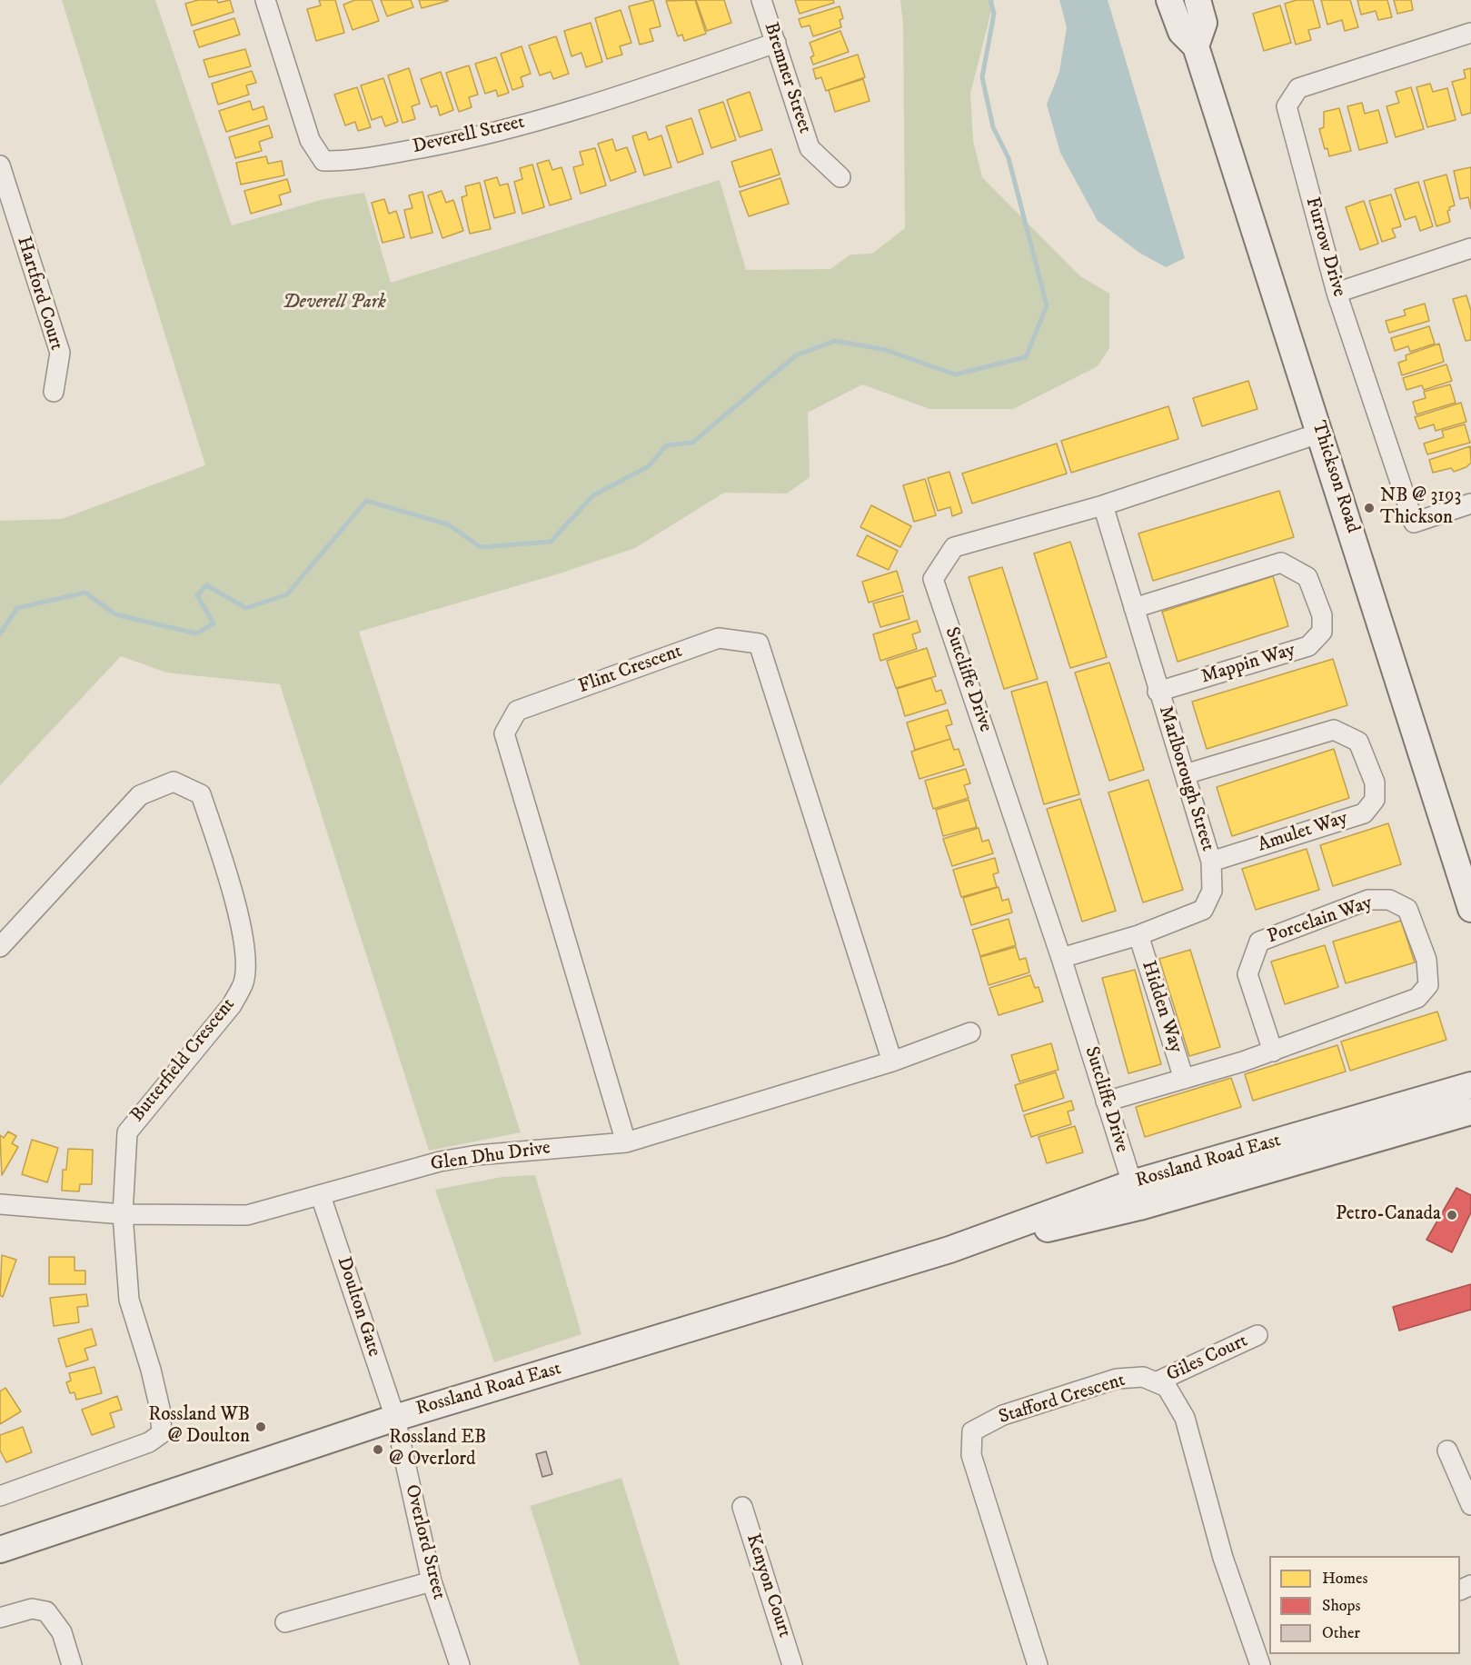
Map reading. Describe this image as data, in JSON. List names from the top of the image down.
{
  "streets": {
    "main road": ["Thickson Road", "Rossland Road East"],
    "street": [
      "Bremner Street",
      "Deverell Street",
      "Furrow Drive",
      "Hartford Court",
      "Mappin Way",
      "Flint Crescent",
      "Sutcliffe Drive",
      "Marlborough Street",
      "Amulet Way",
      "Porcelain Way",
      "Hidden Way",
      "Butterfield Crescent",
      "Glen Dhu Drive",
      "Doulton Gate",
      "Giles Court",
      "Stafford Crescent",
      "Overlord Street",
      "Kenyon Court"
    ]
  },
  "crossings": [
    ["Bremner Street", "Deverell Street"],
    ["Thickson Road", "Sutcliffe Drive"],
    ["Mappin Way", "Marlborough Street"],
    ["Flint Crescent", "Glen Dhu Drive"],
    ["Sutcliffe Drive", "Marlborough Street"],
    ["Sutcliffe Drive", "Porcelain Way"],
    ["Sutcliffe Drive", "Rossland Road East"],
    ["Marlborough Street", "Amulet Way"],
    ["Marlborough Street", "Hidden Way"],
    ["Porcelain Way", "Hidden Way"],
    ["Butterfield Crescent", "Glen Dhu Drive"],
    ["Glen Dhu Drive", "Doulton Gate"],
    ["Rossland Road East", "Doulton Gate"],
    ["Rossland Road East", "Overlord Street"],
    ["Doulton Gate", "Overlord Street"],
    ["Giles Court", "Stafford Crescent"]
  ],
  "parks": ["Deverell Park"],
  "places": [
    "NB @ 3193 Thickson",
    "Petro-Canada",
    "Rossland WB @ Doulton",
    "Rossland EB @ Overlord"
  ],
  "legend": ["Homes", "Shops", "Other"]
}
